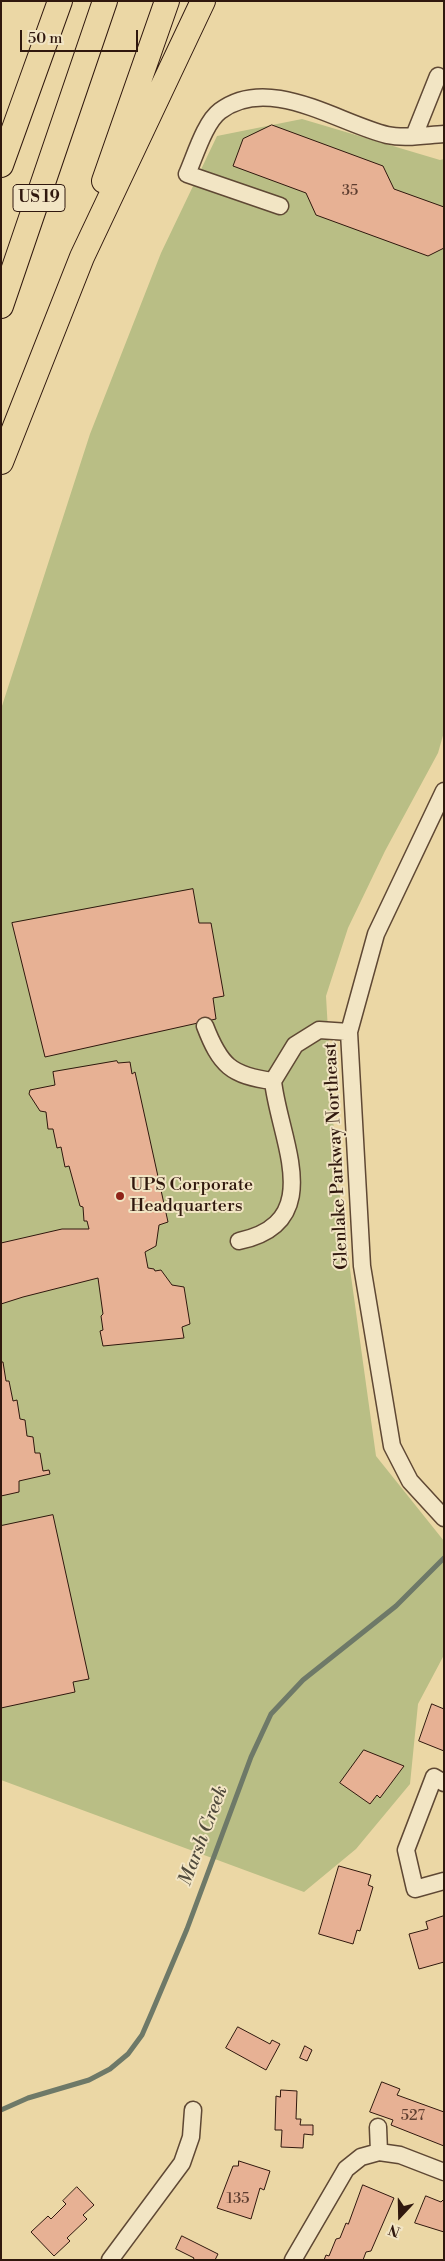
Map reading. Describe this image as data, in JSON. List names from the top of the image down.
{
  "streets": {
    "highway": ["US 19"],
    "street": ["Glenlake Parkway Northeast"]
  },
  "water": ["Marsh Creek"],
  "places": ["UPS Corporate Headquarters"],
  "house_numbers": ["35", "527", "135"],
  "scale_bar": "50 m",
  "north": "bottom"
}
